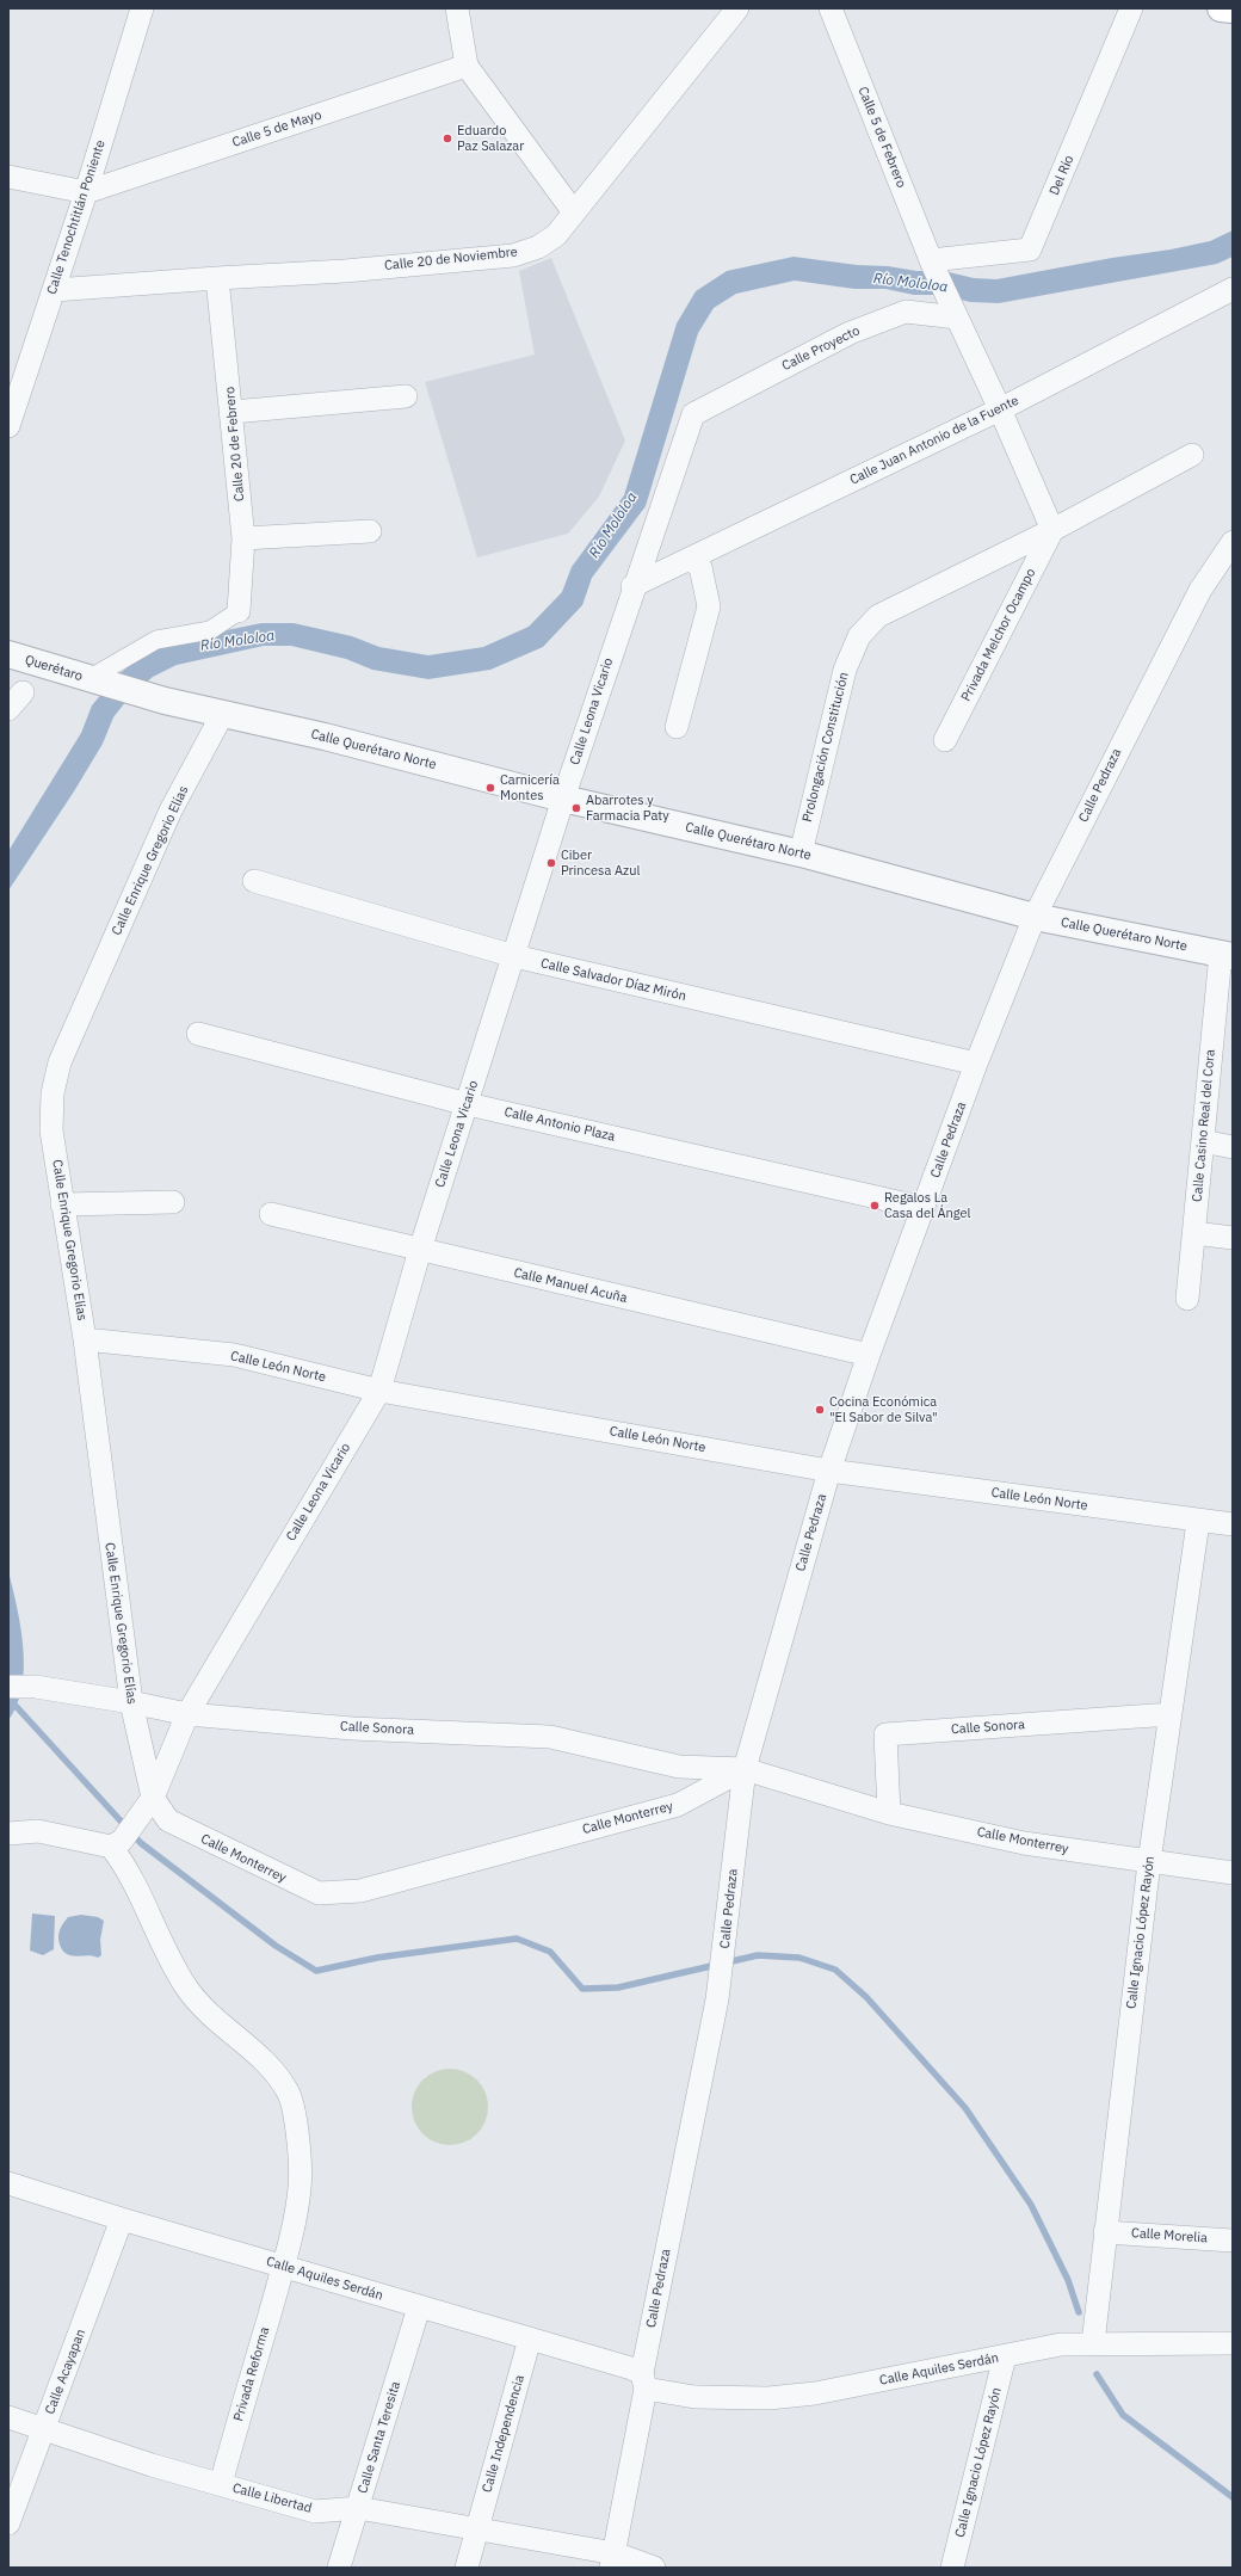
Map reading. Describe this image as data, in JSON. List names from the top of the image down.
{
  "streets": {
    "street": [
      "Calle 5 de Mayo",
      "Calle 5 de Febrero",
      "Del Río",
      "Calle Tenochtitlán Poniente",
      "Calle 20 de Noviembre",
      "Calle Proyecto",
      "Calle Juan Antonio de la Fuente",
      "Calle 20 de Febrero",
      "Privada Melchor Ocampo",
      "Querétaro",
      "Calle Leona Vicario",
      "Prolongación Constitución",
      "Calle Querétaro Norte",
      "Calle Pedraza",
      "Calle Enrique Gregorio Elías",
      "Calle Salvador Díaz Mirón",
      "Calle Antonio Plaza",
      "Calle Casino Real del Cora",
      "Calle Manuel Acuña",
      "Calle León Norte",
      "Calle Sonora",
      "Calle Monterrey",
      "Calle Ignacio López Rayón",
      "Calle Morelia",
      "Calle Aquiles Serdán",
      "Calle Acayapan",
      "Privada Reforma",
      "Calle Independencia",
      "Calle Santa Teresita",
      "Calle Libertad"
    ]
  },
  "crossings": [
    ["Calle 5 de Mayo", "Calle Tenochtitlán Poniente"],
    ["Calle 5 de Febrero", "Del Río"],
    ["Calle 5 de Febrero", "Calle Proyecto"],
    ["Calle Tenochtitlán Poniente", "Calle 20 de Noviembre"],
    ["Calle 20 de Noviembre", "Calle 20 de Febrero"],
    ["Calle Proyecto", "Calle Leona Vicario"],
    ["Calle Juan Antonio de la Fuente", "Calle Leona Vicario"],
    ["Privada Melchor Ocampo", "Prolongación Constitución"],
    ["Querétaro", "Calle Querétaro Norte"],
    ["Calle Leona Vicario", "Calle Querétaro Norte"],
    ["Calle Leona Vicario", "Calle Enrique Gregorio Elías"],
    ["Calle Leona Vicario", "Calle Salvador Díaz Mirón"],
    ["Calle Leona Vicario", "Calle Antonio Plaza"],
    ["Calle Leona Vicario", "Calle Manuel Acuña"],
    ["Calle Leona Vicario", "Calle León Norte"],
    ["Calle Leona Vicario", "Calle Sonora"],
    ["Calle Leona Vicario", "Calle Monterrey"],
    ["Calle Leona Vicario", "Privada Reforma"],
    ["Prolongación Constitución", "Calle Querétaro Norte"],
    ["Calle Querétaro Norte", "Calle Pedraza"],
    ["Calle Querétaro Norte", "Calle Enrique Gregorio Elías"],
    ["Calle Querétaro Norte", "Calle Casino Real del Cora"],
    ["Calle Pedraza", "Calle Salvador Díaz Mirón"],
    ["Calle Pedraza", "Calle Antonio Plaza"],
    ["Calle Pedraza", "Calle Manuel Acuña"],
    ["Calle Pedraza", "Calle León Norte"],
    ["Calle Pedraza", "Calle Sonora"],
    ["Calle Pedraza", "Calle Monterrey"],
    ["Calle Pedraza", "Calle Aquiles Serdán"],
    ["Calle Pedraza", "Calle Libertad"],
    ["Calle Enrique Gregorio Elías", "Calle León Norte"],
    ["Calle Enrique Gregorio Elías", "Calle Sonora"],
    ["Calle Enrique Gregorio Elías", "Calle Monterrey"],
    ["Calle León Norte", "Calle Ignacio López Rayón"],
    ["Calle Sonora", "Calle Monterrey"],
    ["Calle Sonora", "Calle Ignacio López Rayón"],
    ["Calle Monterrey", "Calle Ignacio López Rayón"],
    ["Calle Ignacio López Rayón", "Calle Morelia"],
    ["Calle Ignacio López Rayón", "Calle Aquiles Serdán"],
    ["Calle Aquiles Serdán", "Calle Acayapan"],
    ["Calle Aquiles Serdán", "Privada Reforma"],
    ["Calle Aquiles Serdán", "Calle Independencia"],
    ["Calle Aquiles Serdán", "Calle Santa Teresita"],
    ["Calle Acayapan", "Calle Libertad"],
    ["Privada Reforma", "Calle Libertad"],
    ["Calle Independencia", "Calle Libertad"],
    ["Calle Santa Teresita", "Calle Libertad"]
  ],
  "water": ["Río Mololoa"],
  "places": [
    "Eduardo Paz Salazar",
    "Carnicería Montes",
    "Abarrotes y Farmacia Paty",
    "Ciber Princesa Azul",
    "Regalos La Casa del Ángel",
    "Cocina Económica \"El Sabor de Silva\""
  ]
}
